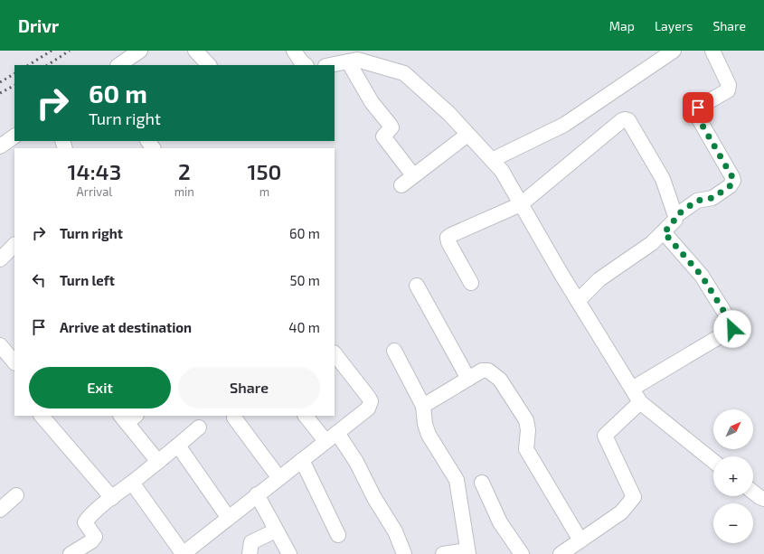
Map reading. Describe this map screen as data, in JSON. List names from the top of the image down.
{
  "north": "top right",
  "page": {
    "header": "Drivr",
    "nav": ["Map", "Layers", "Share"],
    "turn": ["60 m", "Turn right"],
    "eta": [
      "14:43",
      "Arrival",
      "2",
      "min",
      "150",
      "m"
    ],
    "list": [
      {
        "name": "Turn right",
        "value": "60 m"
      },
      {
        "name": "Turn left",
        "value": "50 m"
      },
      {
        "name": "Arrive at destination",
        "value": "40 m"
      }
    ],
    "buttons": ["Exit", "Share"],
    "map_buttons": ["+", "−"]
  }
}
